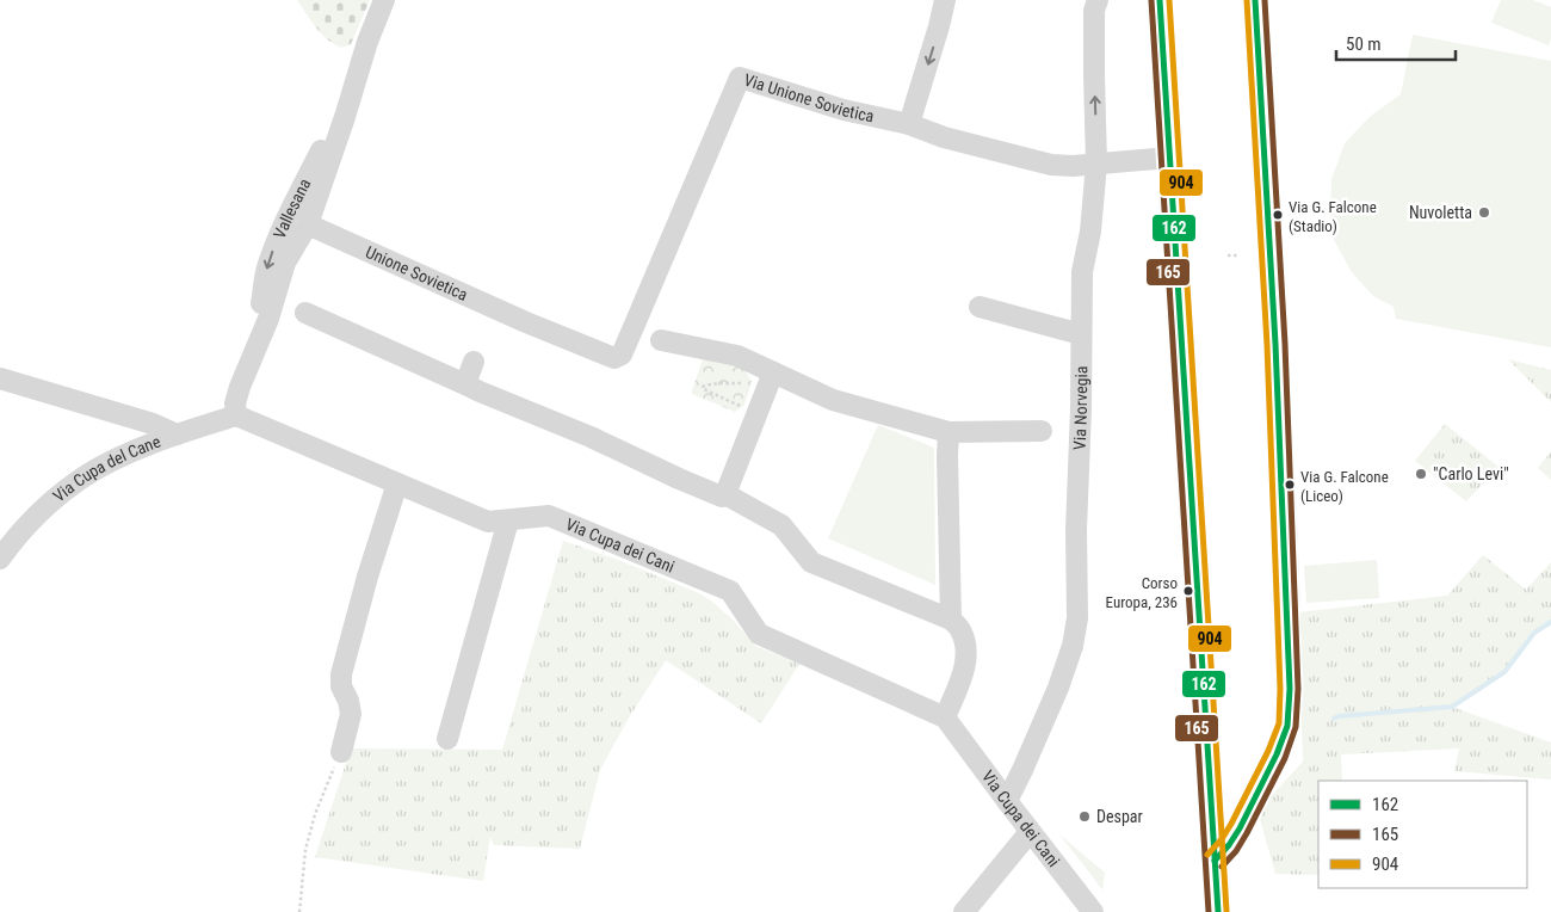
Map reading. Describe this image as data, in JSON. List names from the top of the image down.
{
  "streets": {
    "street": [
      "Via Unione Sovietica",
      "Vallesana",
      "Unione Sovietica",
      "Via Norvegia",
      "Via Cupa del Cane",
      "Via Cupa dei Cani"
    ]
  },
  "crossings": [
    ["Via Unione Sovietica", "Unione Sovietica"],
    ["Via Unione Sovietica", "Via Norvegia"],
    ["Vallesana", "Unione Sovietica"],
    ["Vallesana", "Via Cupa del Cane"],
    ["Vallesana", "Via Cupa dei Cani"],
    ["Via Norvegia", "Via Cupa dei Cani"],
    ["Via Cupa del Cane", "Via Cupa dei Cani"]
  ],
  "places": [
    "Nuvoletta",
    "Via G. Falcone (Stadio)",
    "\"Carlo Levi\"",
    "Via G. Falcone (Liceo)",
    "Corso Europa, 236",
    "Despar"
  ],
  "lines": ["transit line 162", "transit line 165", "transit line 904"],
  "legend": ["162", "165", "904"],
  "scale_bar": "50 m"
}
